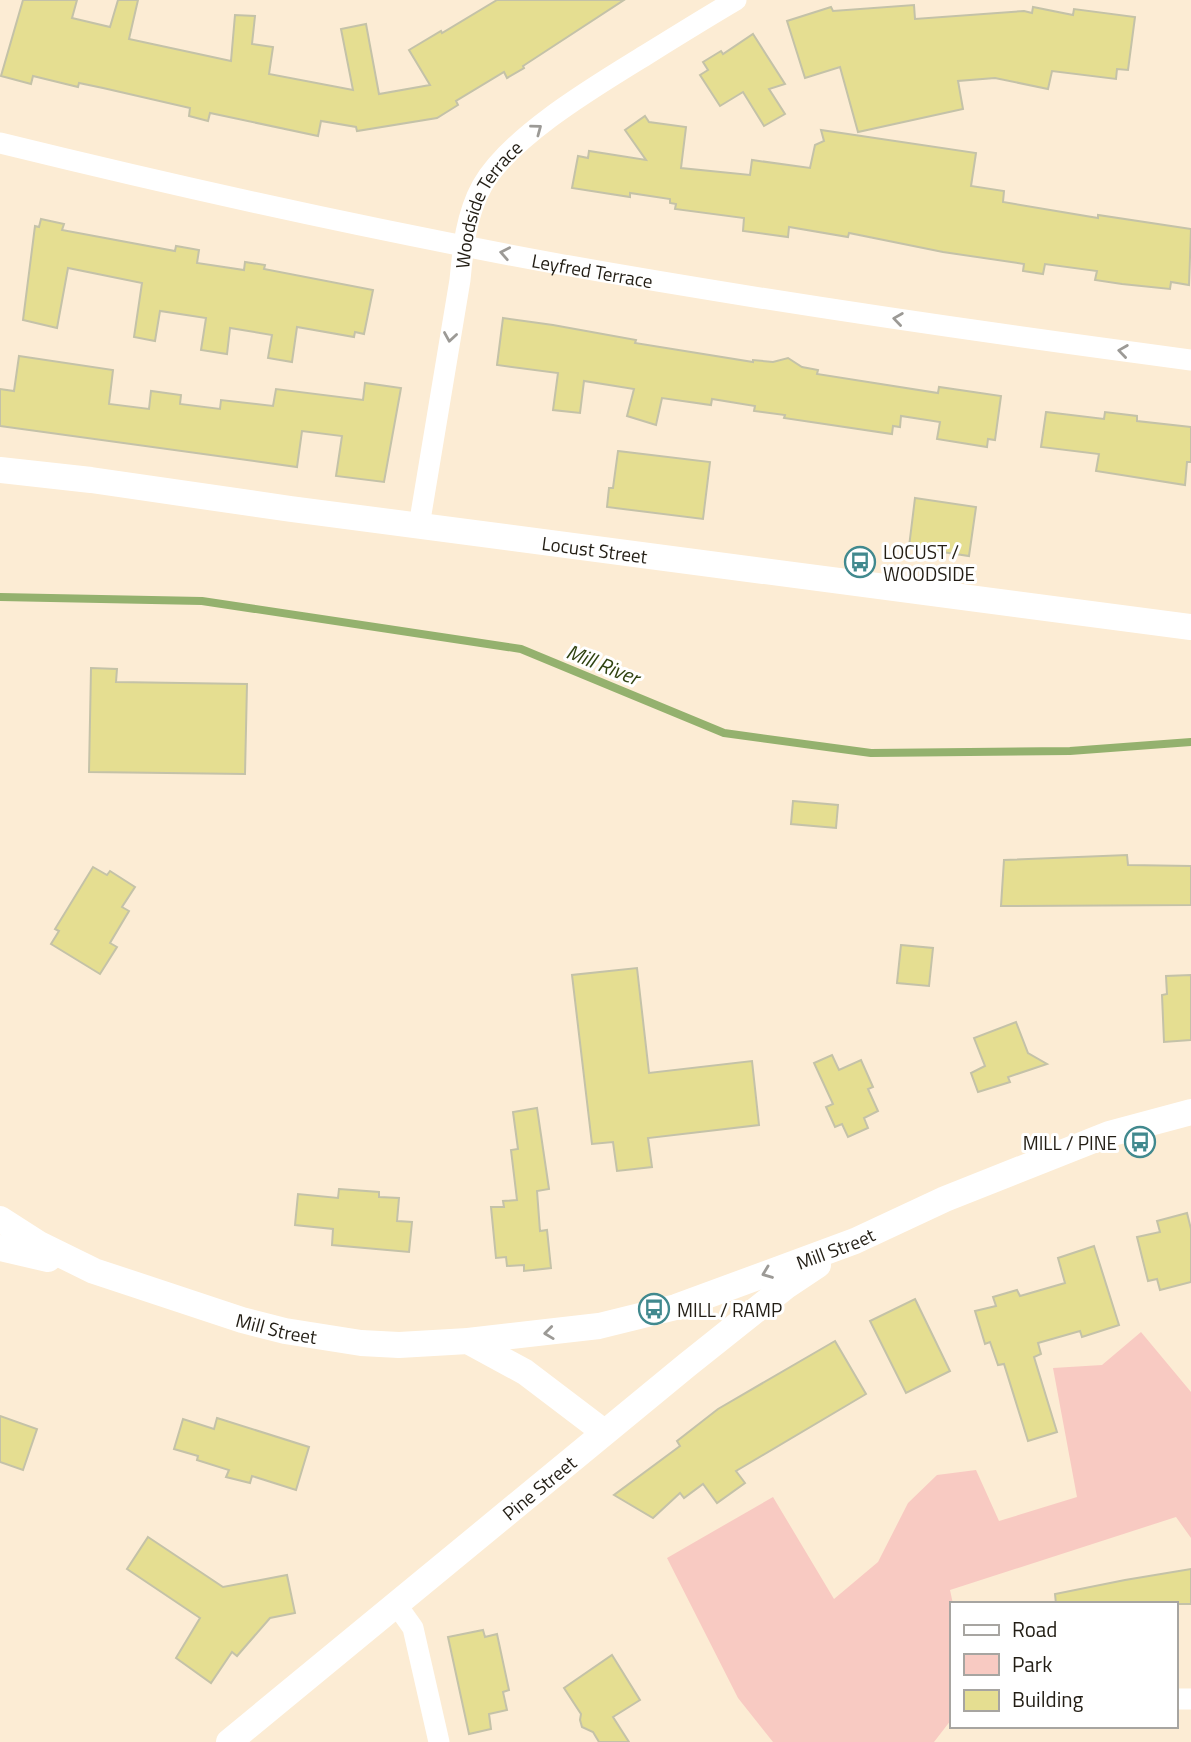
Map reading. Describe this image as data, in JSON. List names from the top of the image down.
{
  "streets": {
    "street": [
      "Woodside Terrace",
      "Leyfred Terrace",
      "Locust Street",
      "Mill Street",
      "Pine Street"
    ]
  },
  "crossings": [
    ["Woodside Terrace", "Leyfred Terrace"],
    ["Woodside Terrace", "Locust Street"],
    ["Mill Street", "Pine Street"]
  ],
  "one_way": ["Leyfred Terrace"],
  "water": ["Mill River"],
  "places": {
    "bus stop": ["LOCUST / WOODSIDE", "MILL / PINE", "MILL / RAMP"]
  },
  "legend": ["Road", "Park", "Building"]
}
